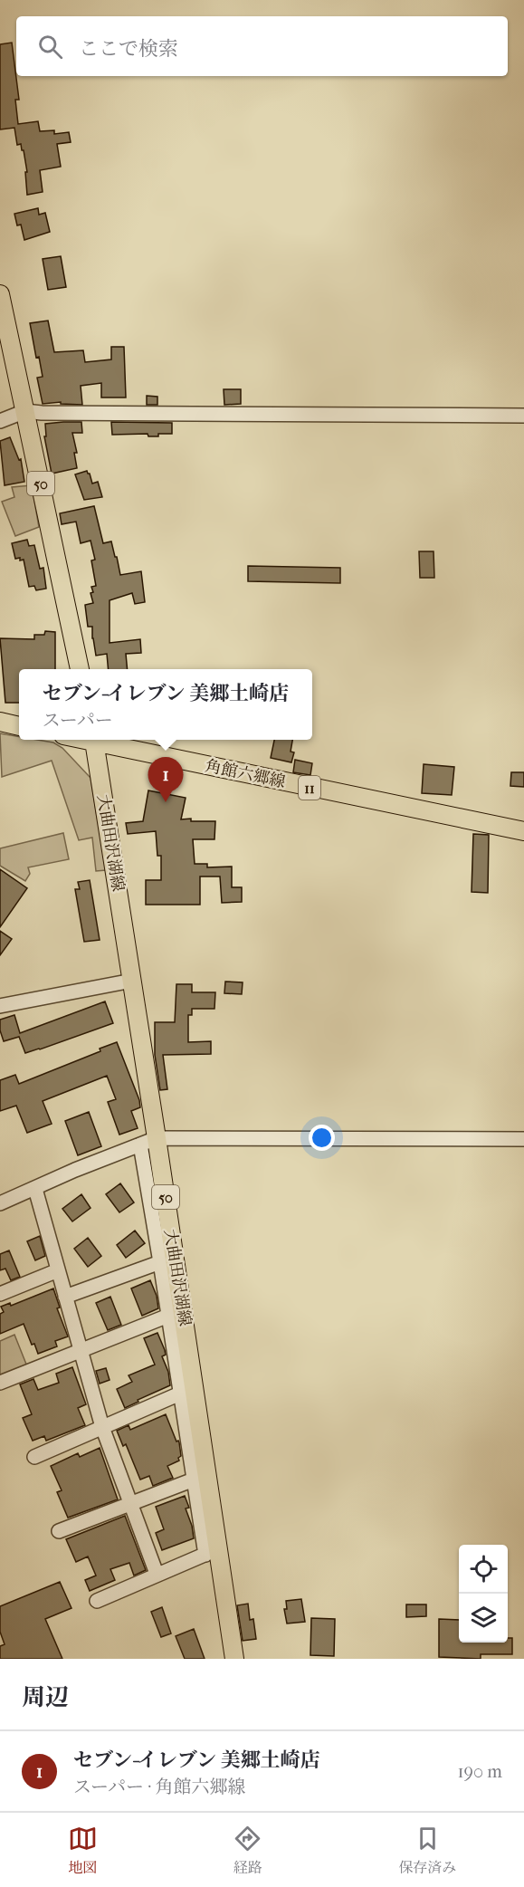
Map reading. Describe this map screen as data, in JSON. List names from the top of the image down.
{
  "streets": {
    "main road": [
      "50",
      "角館六郷線",
      "11",
      "大曲田沢湖線"
    ]
  },
  "page": {
    "search": "ここで検索",
    "popup": ["セブン-イレブン 美郷土崎店", "スーパー"],
    "pins": "1",
    "heading": "周辺",
    "list": [
      {
        "mark": "1",
        "name": "セブン-イレブン 美郷土崎店",
        "note": "スーパー · 角館六郷線",
        "value": "190 m"
      }
    ],
    "nav": ["地図", "経路", "保存済み"]
  }
}
